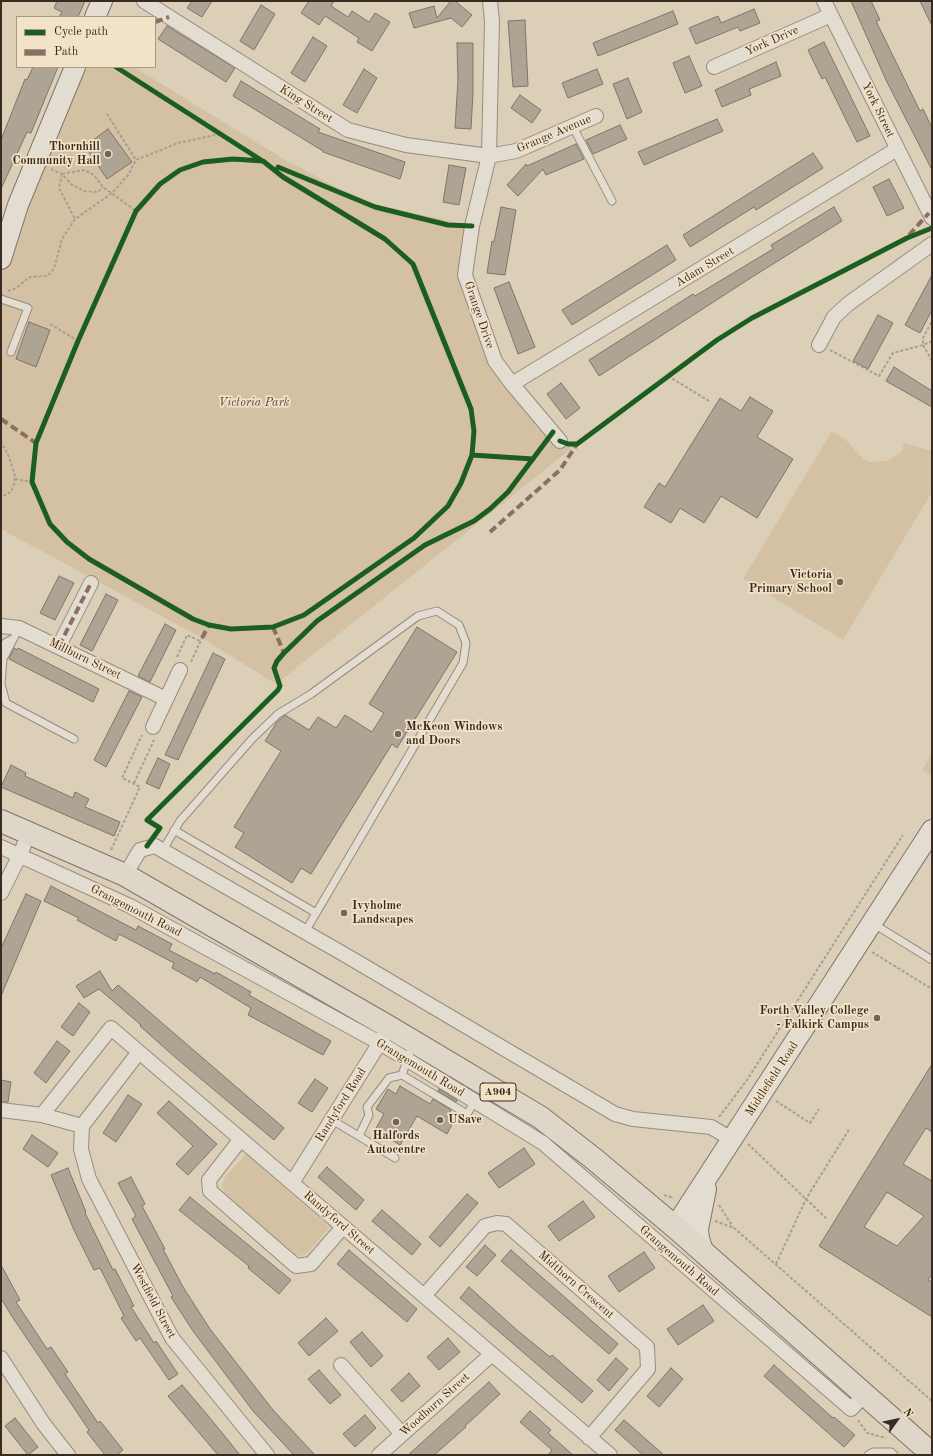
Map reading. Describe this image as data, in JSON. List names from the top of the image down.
{
  "streets": {
    "main road": ["Grangemouth Road", "A904"],
    "street": [
      "York Drive",
      "King Street",
      "York Street",
      "Grange Avenue",
      "Adam Street",
      "Grange Drive",
      "Millburn Street",
      "Middlefield Road",
      "Randyford Road",
      "Randyford Street",
      "Midthorn Crescent",
      "Westfield Street",
      "Woodburn Street"
    ]
  },
  "crossings": [
    ["York Drive", "York Street"],
    ["King Street", "Grange Avenue"],
    ["King Street", "Grange Drive"],
    ["York Street", "Adam Street"],
    ["Grange Avenue", "Grange Drive"],
    ["Adam Street", "Grange Drive"],
    ["Grangemouth Road", "Middlefield Road"],
    ["Grangemouth Road", "Randyford Road"],
    ["Randyford Road", "Randyford Street"],
    ["Randyford Street", "Midthorn Crescent"],
    ["Randyford Street", "Woodburn Street"]
  ],
  "parks": ["Victoria Park"],
  "places": [
    "Thornhill Community Hall",
    "Victoria Primary School",
    "McKeon Windows and Doors",
    "Ivyholme Landscapes",
    "Forth Valley College - Falkirk Campus",
    "USave",
    "Halfords Autocentre"
  ],
  "legend": ["Cycle path", "Path"],
  "north": "top right"
}
